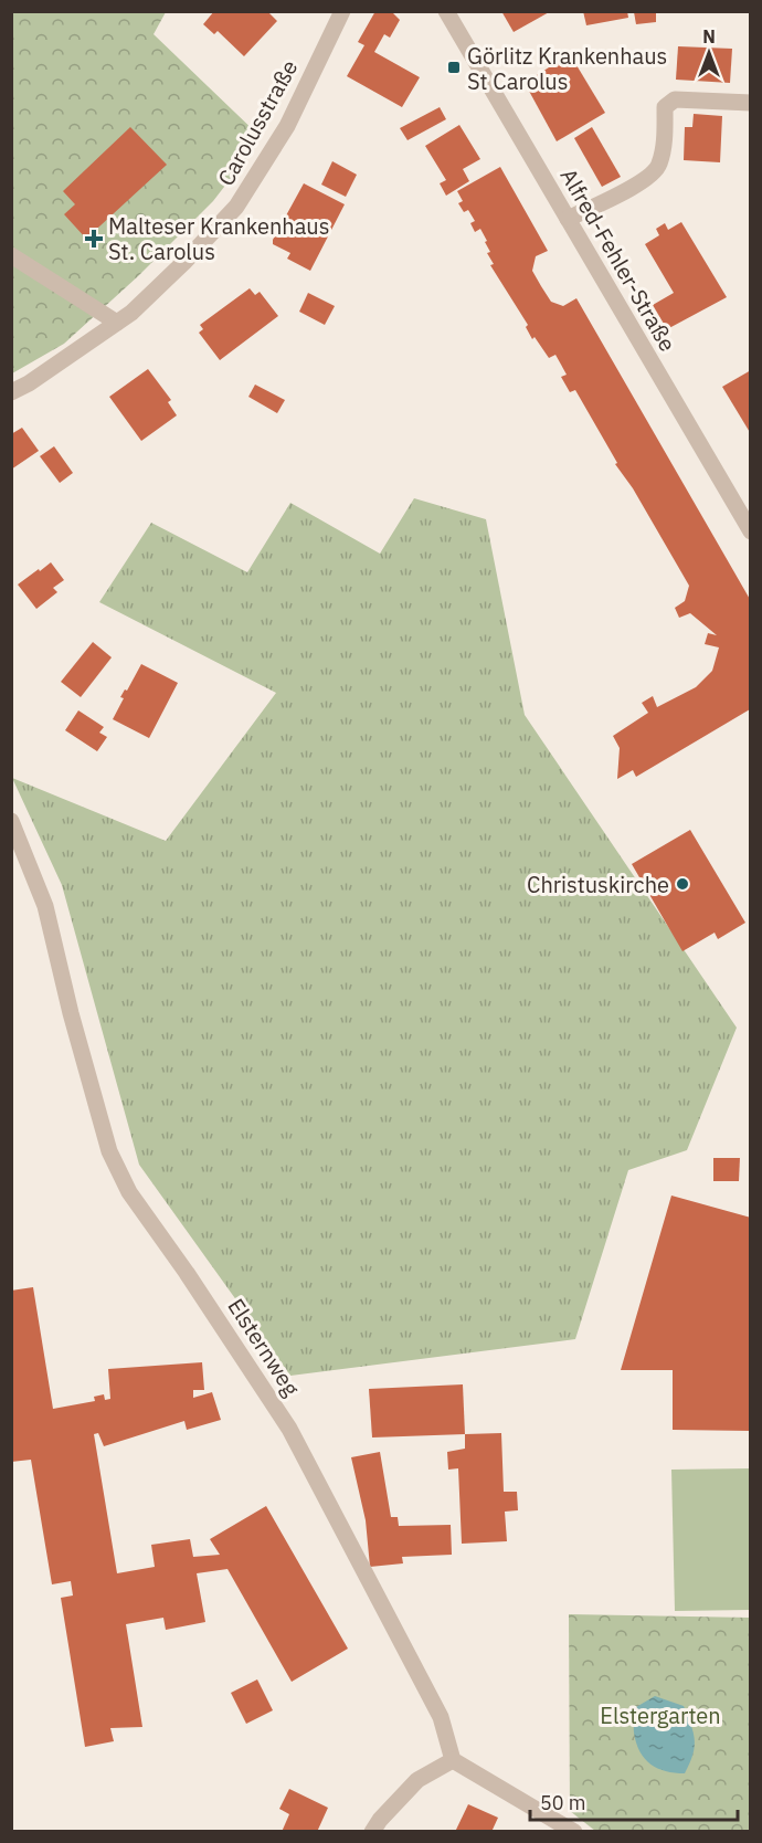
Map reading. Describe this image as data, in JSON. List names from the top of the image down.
{
  "streets": {
    "street": ["Carolusstraße", "Alfred-Fehler-Straße", "Elsternweg"]
  },
  "parks": ["Elstergarten"],
  "places": {
    "transit": ["Görlitz Krankenhaus St Carolus"],
    "health": ["Malteser Krankenhaus St. Carolus"],
    "other": ["Christuskirche"]
  },
  "scale_bar": "50 m",
  "north": "top"
}
